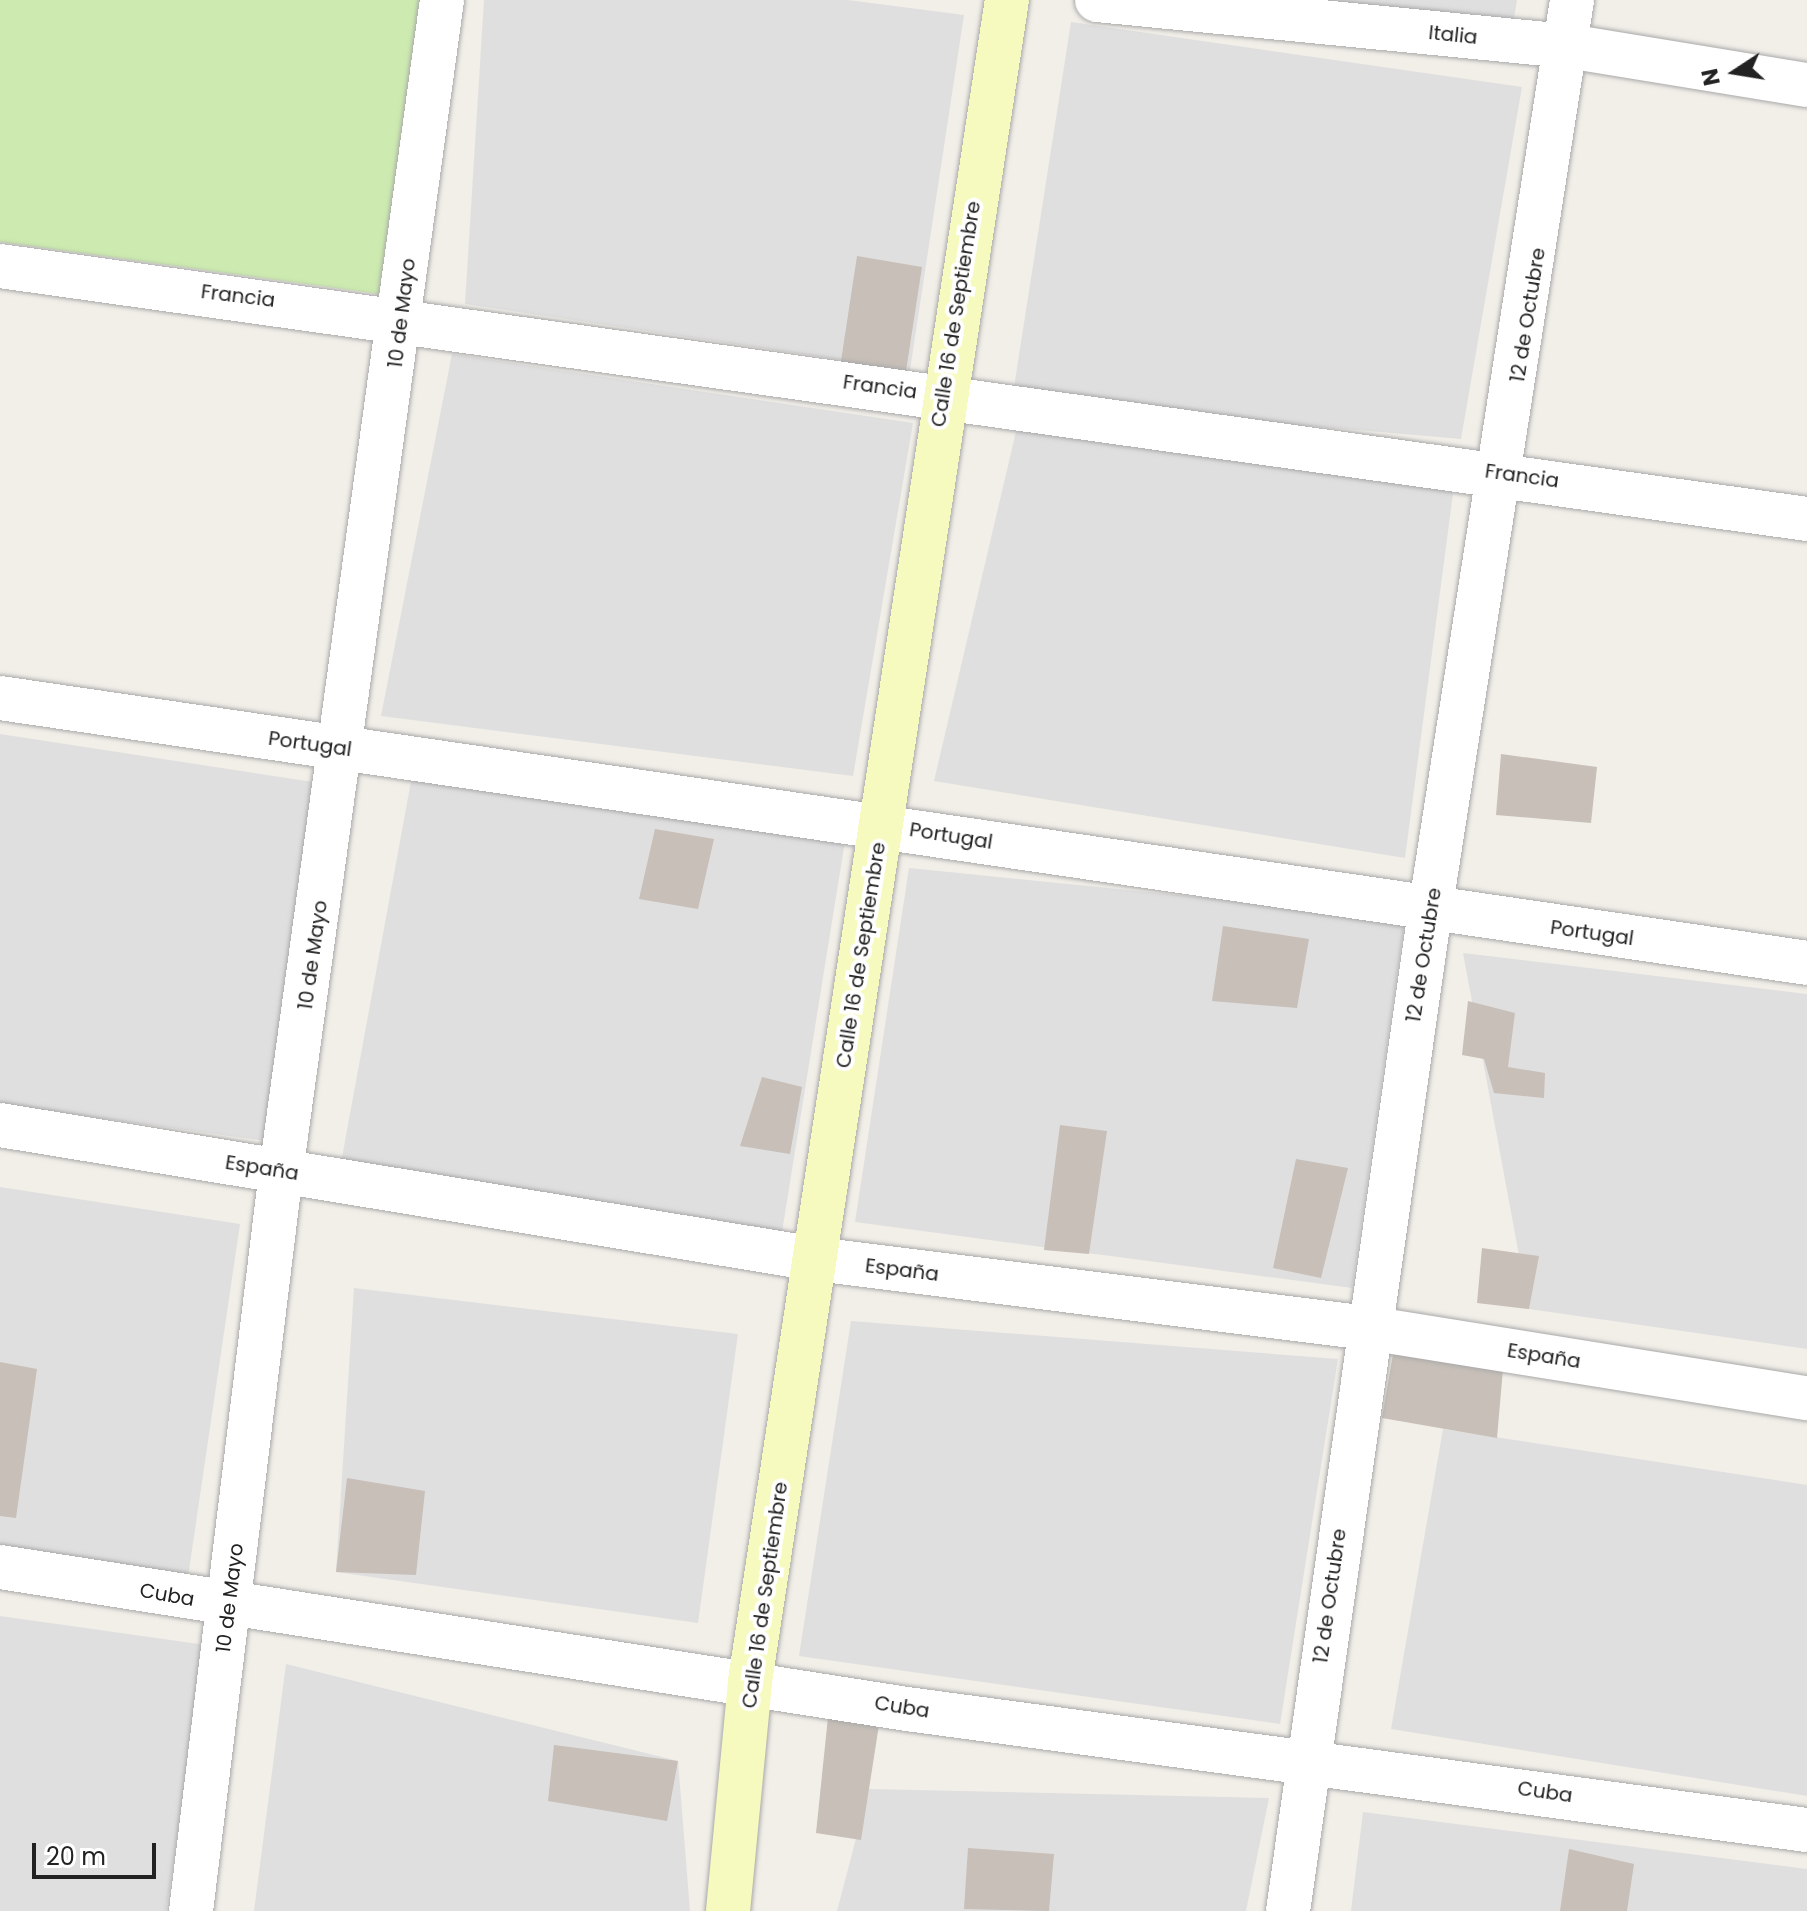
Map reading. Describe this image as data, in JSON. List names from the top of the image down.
{
  "streets": {
    "street": [
      "Italia",
      "Francia",
      "10 de Mayo",
      "Calle 16 de Septiembre",
      "12 de Octubre",
      "Portugal",
      "España",
      "Cuba"
    ]
  },
  "crossings": [
    ["Italia", "12 de Octubre"],
    ["Francia", "10 de Mayo"],
    ["Francia", "Calle 16 de Septiembre"],
    ["Francia", "12 de Octubre"],
    ["10 de Mayo", "Portugal"],
    ["10 de Mayo", "España"],
    ["10 de Mayo", "Cuba"],
    ["Calle 16 de Septiembre", "Portugal"],
    ["Calle 16 de Septiembre", "España"],
    ["Calle 16 de Septiembre", "Cuba"],
    ["12 de Octubre", "Portugal"],
    ["12 de Octubre", "España"],
    ["12 de Octubre", "Cuba"]
  ],
  "scale_bar": "20 m",
  "north": "left"
}
